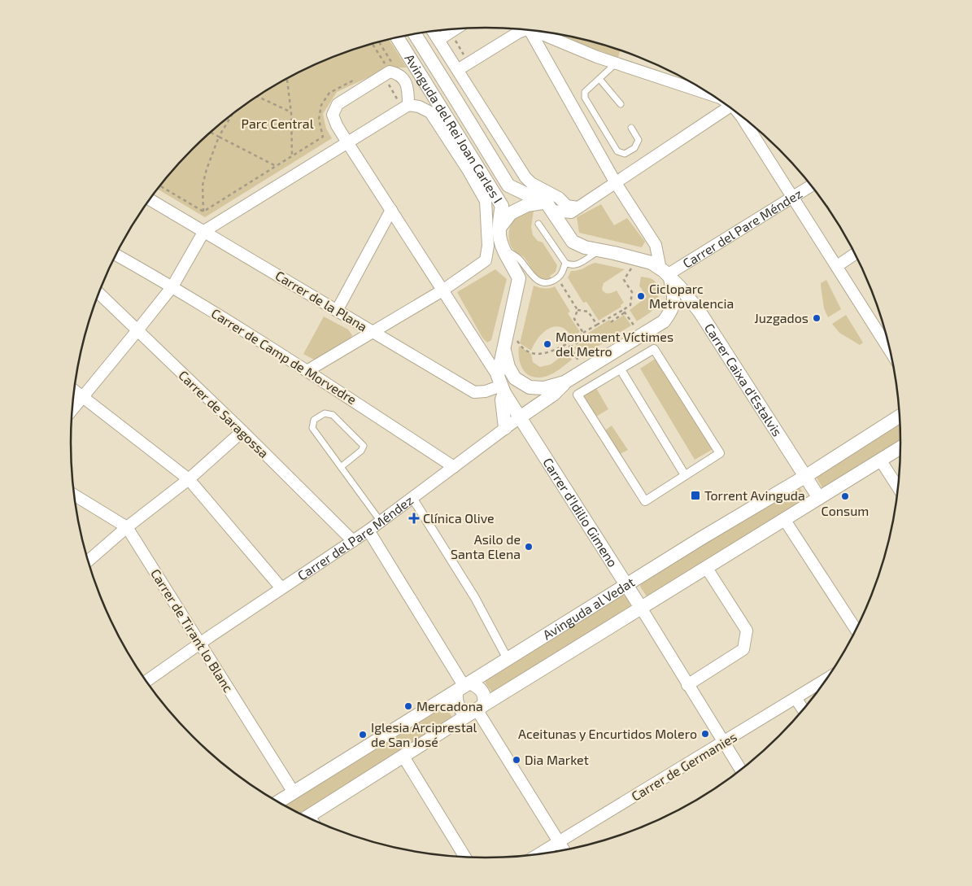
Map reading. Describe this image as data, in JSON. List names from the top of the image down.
{
  "streets": {
    "street": [
      "Avinguda del Rei Joan Carles I",
      "Carrer del Pare Méndez",
      "Carrer de la Plana",
      "Carrer de Camp de Morvedre",
      "Carrer Caixa d'Estalvis",
      "Carrer de Saragossa",
      "Carrer d'Idilio Gimeno",
      "Avinguda al Vedat",
      "Carrer de Tirant lo Blanc",
      "Carrer de Germanies"
    ]
  },
  "crossings": [
    ["Avinguda del Rei Joan Carles I", "Carrer del Pare Méndez"],
    ["Avinguda del Rei Joan Carles I", "Carrer de la Plana"],
    ["Avinguda del Rei Joan Carles I", "Carrer Caixa d'Estalvis"],
    ["Carrer del Pare Méndez", "Carrer de Camp de Morvedre"],
    ["Carrer del Pare Méndez", "Carrer Caixa d'Estalvis"],
    ["Carrer del Pare Méndez", "Carrer de Saragossa"],
    ["Carrer del Pare Méndez", "Carrer d'Idilio Gimeno"],
    ["Carrer del Pare Méndez", "Carrer de Tirant lo Blanc"],
    ["Carrer Caixa d'Estalvis", "Avinguda al Vedat"],
    ["Carrer d'Idilio Gimeno", "Avinguda al Vedat"],
    ["Avinguda al Vedat", "Carrer de Tirant lo Blanc"]
  ],
  "parks": ["Parc Central"],
  "places": {
    "other": [
      "Cicloparc Metrovalencia",
      "Juzgados",
      "Monument Víctimes del Metro",
      "Consum",
      "Asilo de Santa Elena",
      "Mercadona",
      "Aceitunas y Encurtidos Molero",
      "Iglesia Arciprestal de San José",
      "Dia Market"
    ],
    "transit": ["Torrent Avinguda"],
    "health": ["Clínica Olive"]
  }
}
